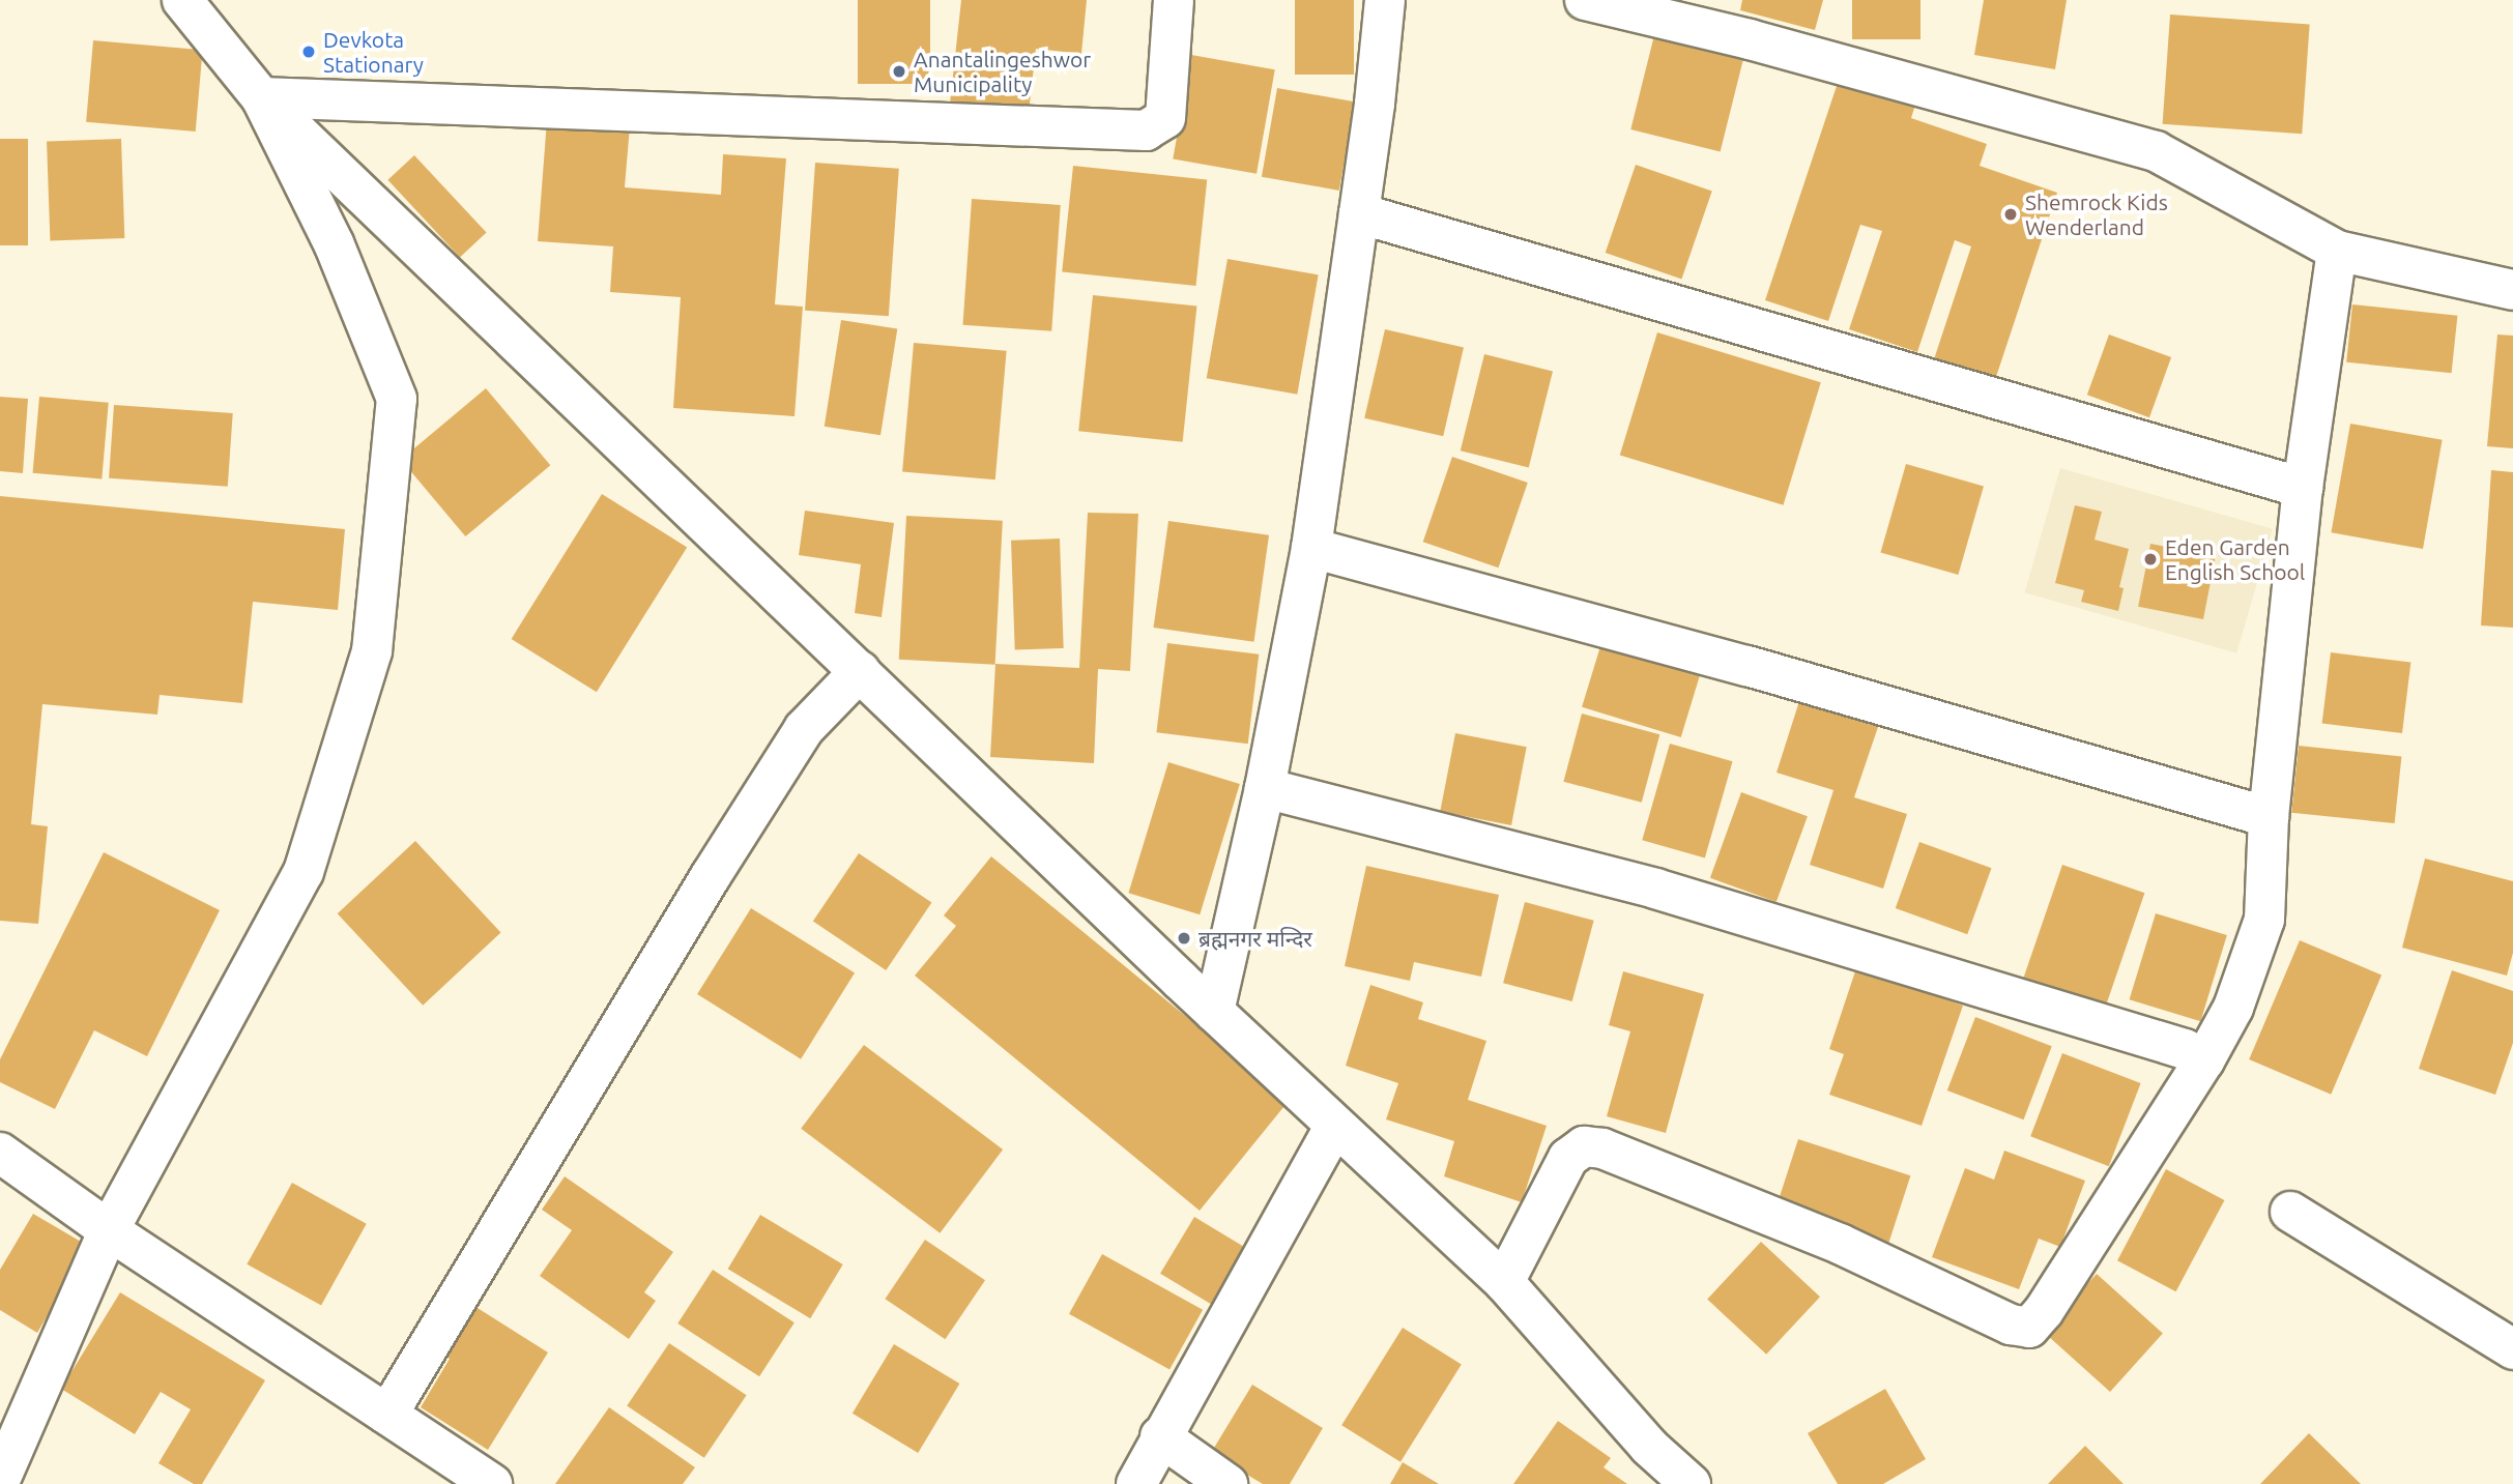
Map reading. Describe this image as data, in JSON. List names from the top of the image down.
{
  "places": [
    "Devkota Stationary",
    "Anantalingeshwor Municipality",
    "Shemrock Kids Wenderland",
    "Eden Garden English School",
    "ब्रह्मनगर मन्दिर"
  ]
}
